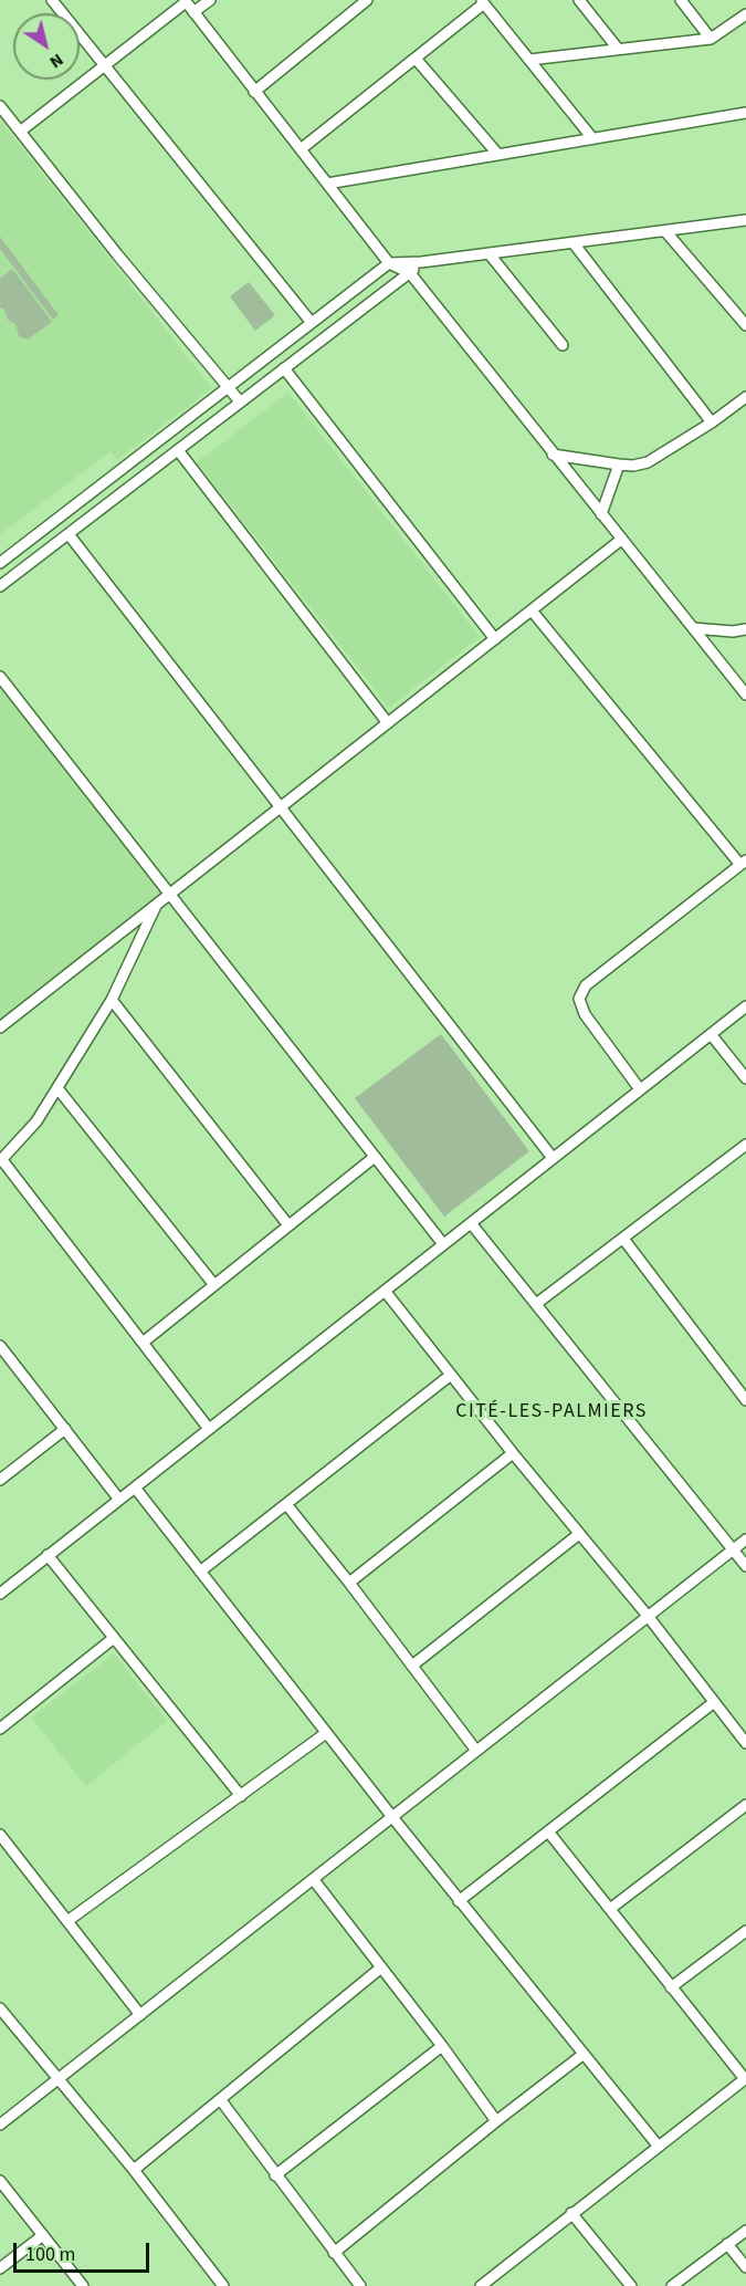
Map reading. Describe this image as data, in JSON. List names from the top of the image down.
{
  "districts": ["CITÉ-LES-PALMIERS"],
  "scale_bar": "100 m",
  "north": "bottom right"
}
